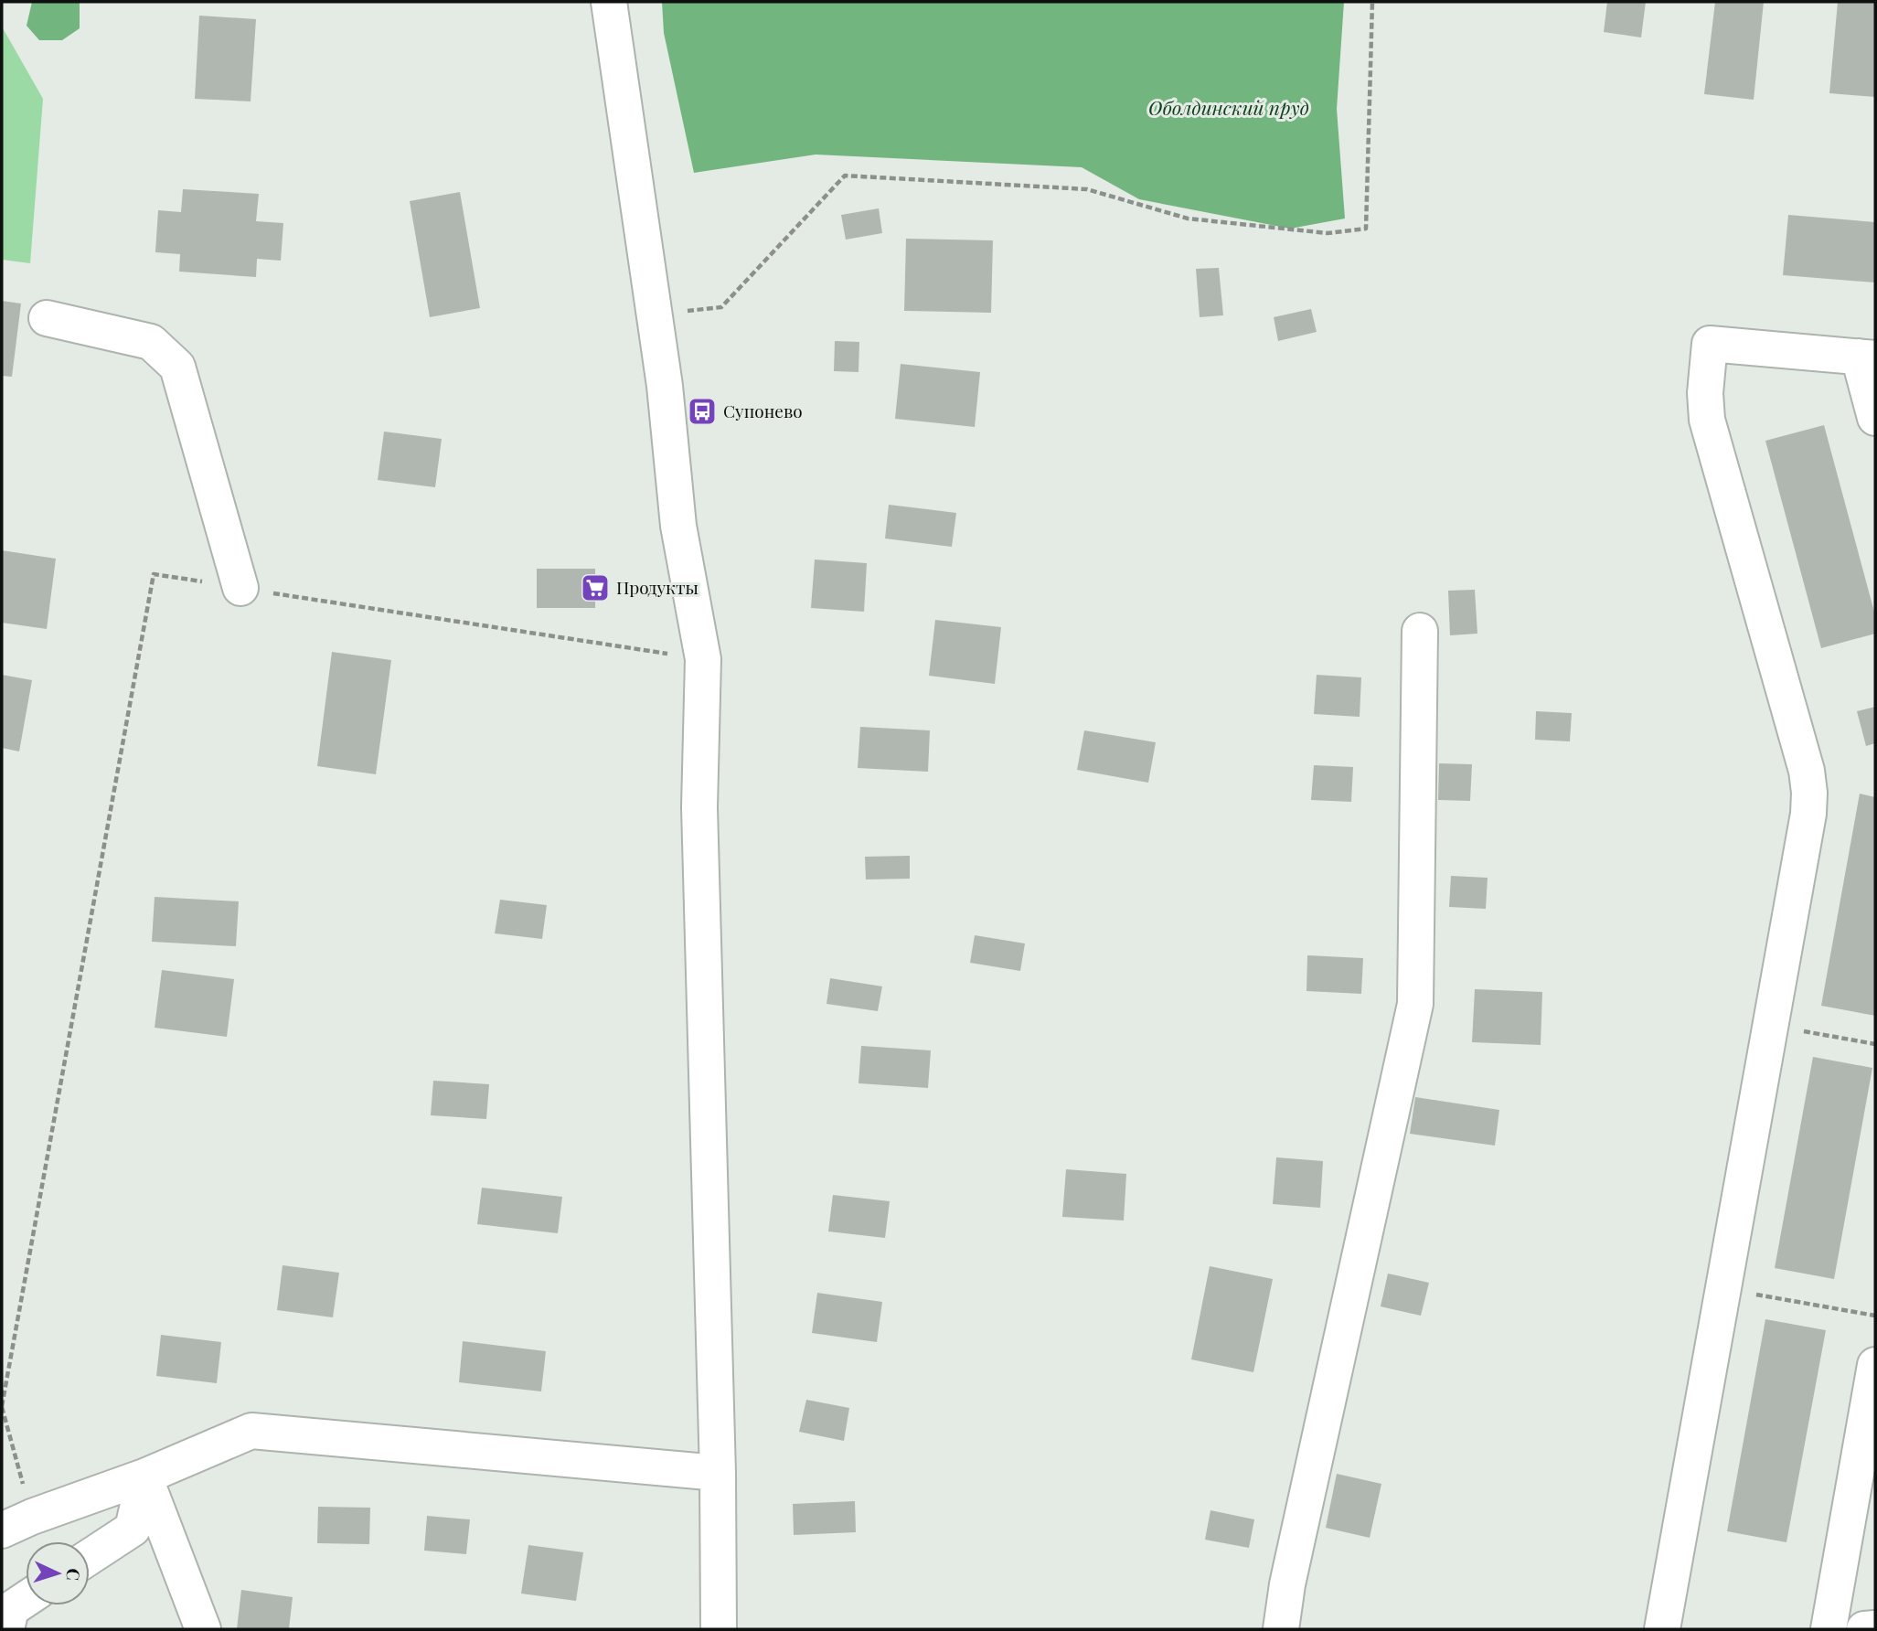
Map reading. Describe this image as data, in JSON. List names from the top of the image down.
{
  "water": ["Оболдинский пруд"],
  "places": {
    "bus stop": ["Супонево"],
    "supermarket": ["Продукты"]
  },
  "north": "right"
}
